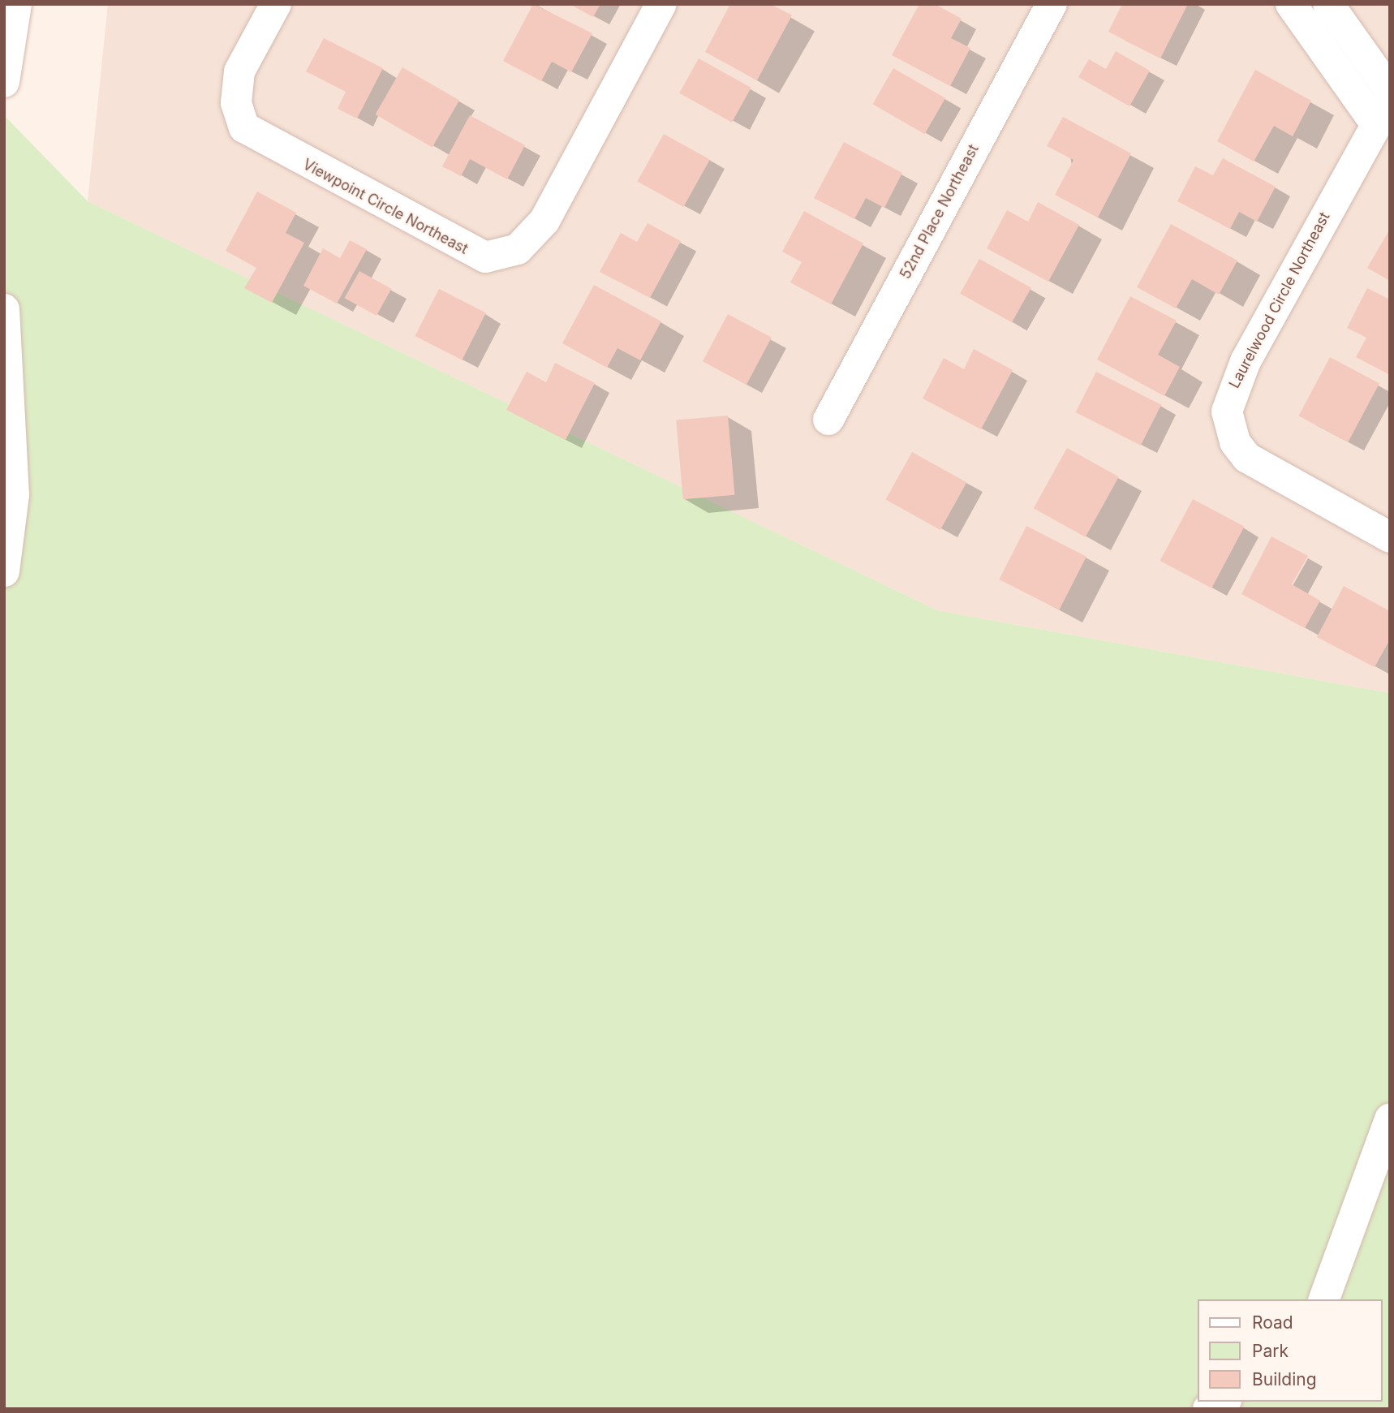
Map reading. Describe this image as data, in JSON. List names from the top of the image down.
{
  "streets": {
    "street": ["Viewpoint Circle Northeast", "52nd Place Northeast", "Laurelwood Circle Northeast"]
  },
  "legend": ["Road", "Park", "Building"]
}
